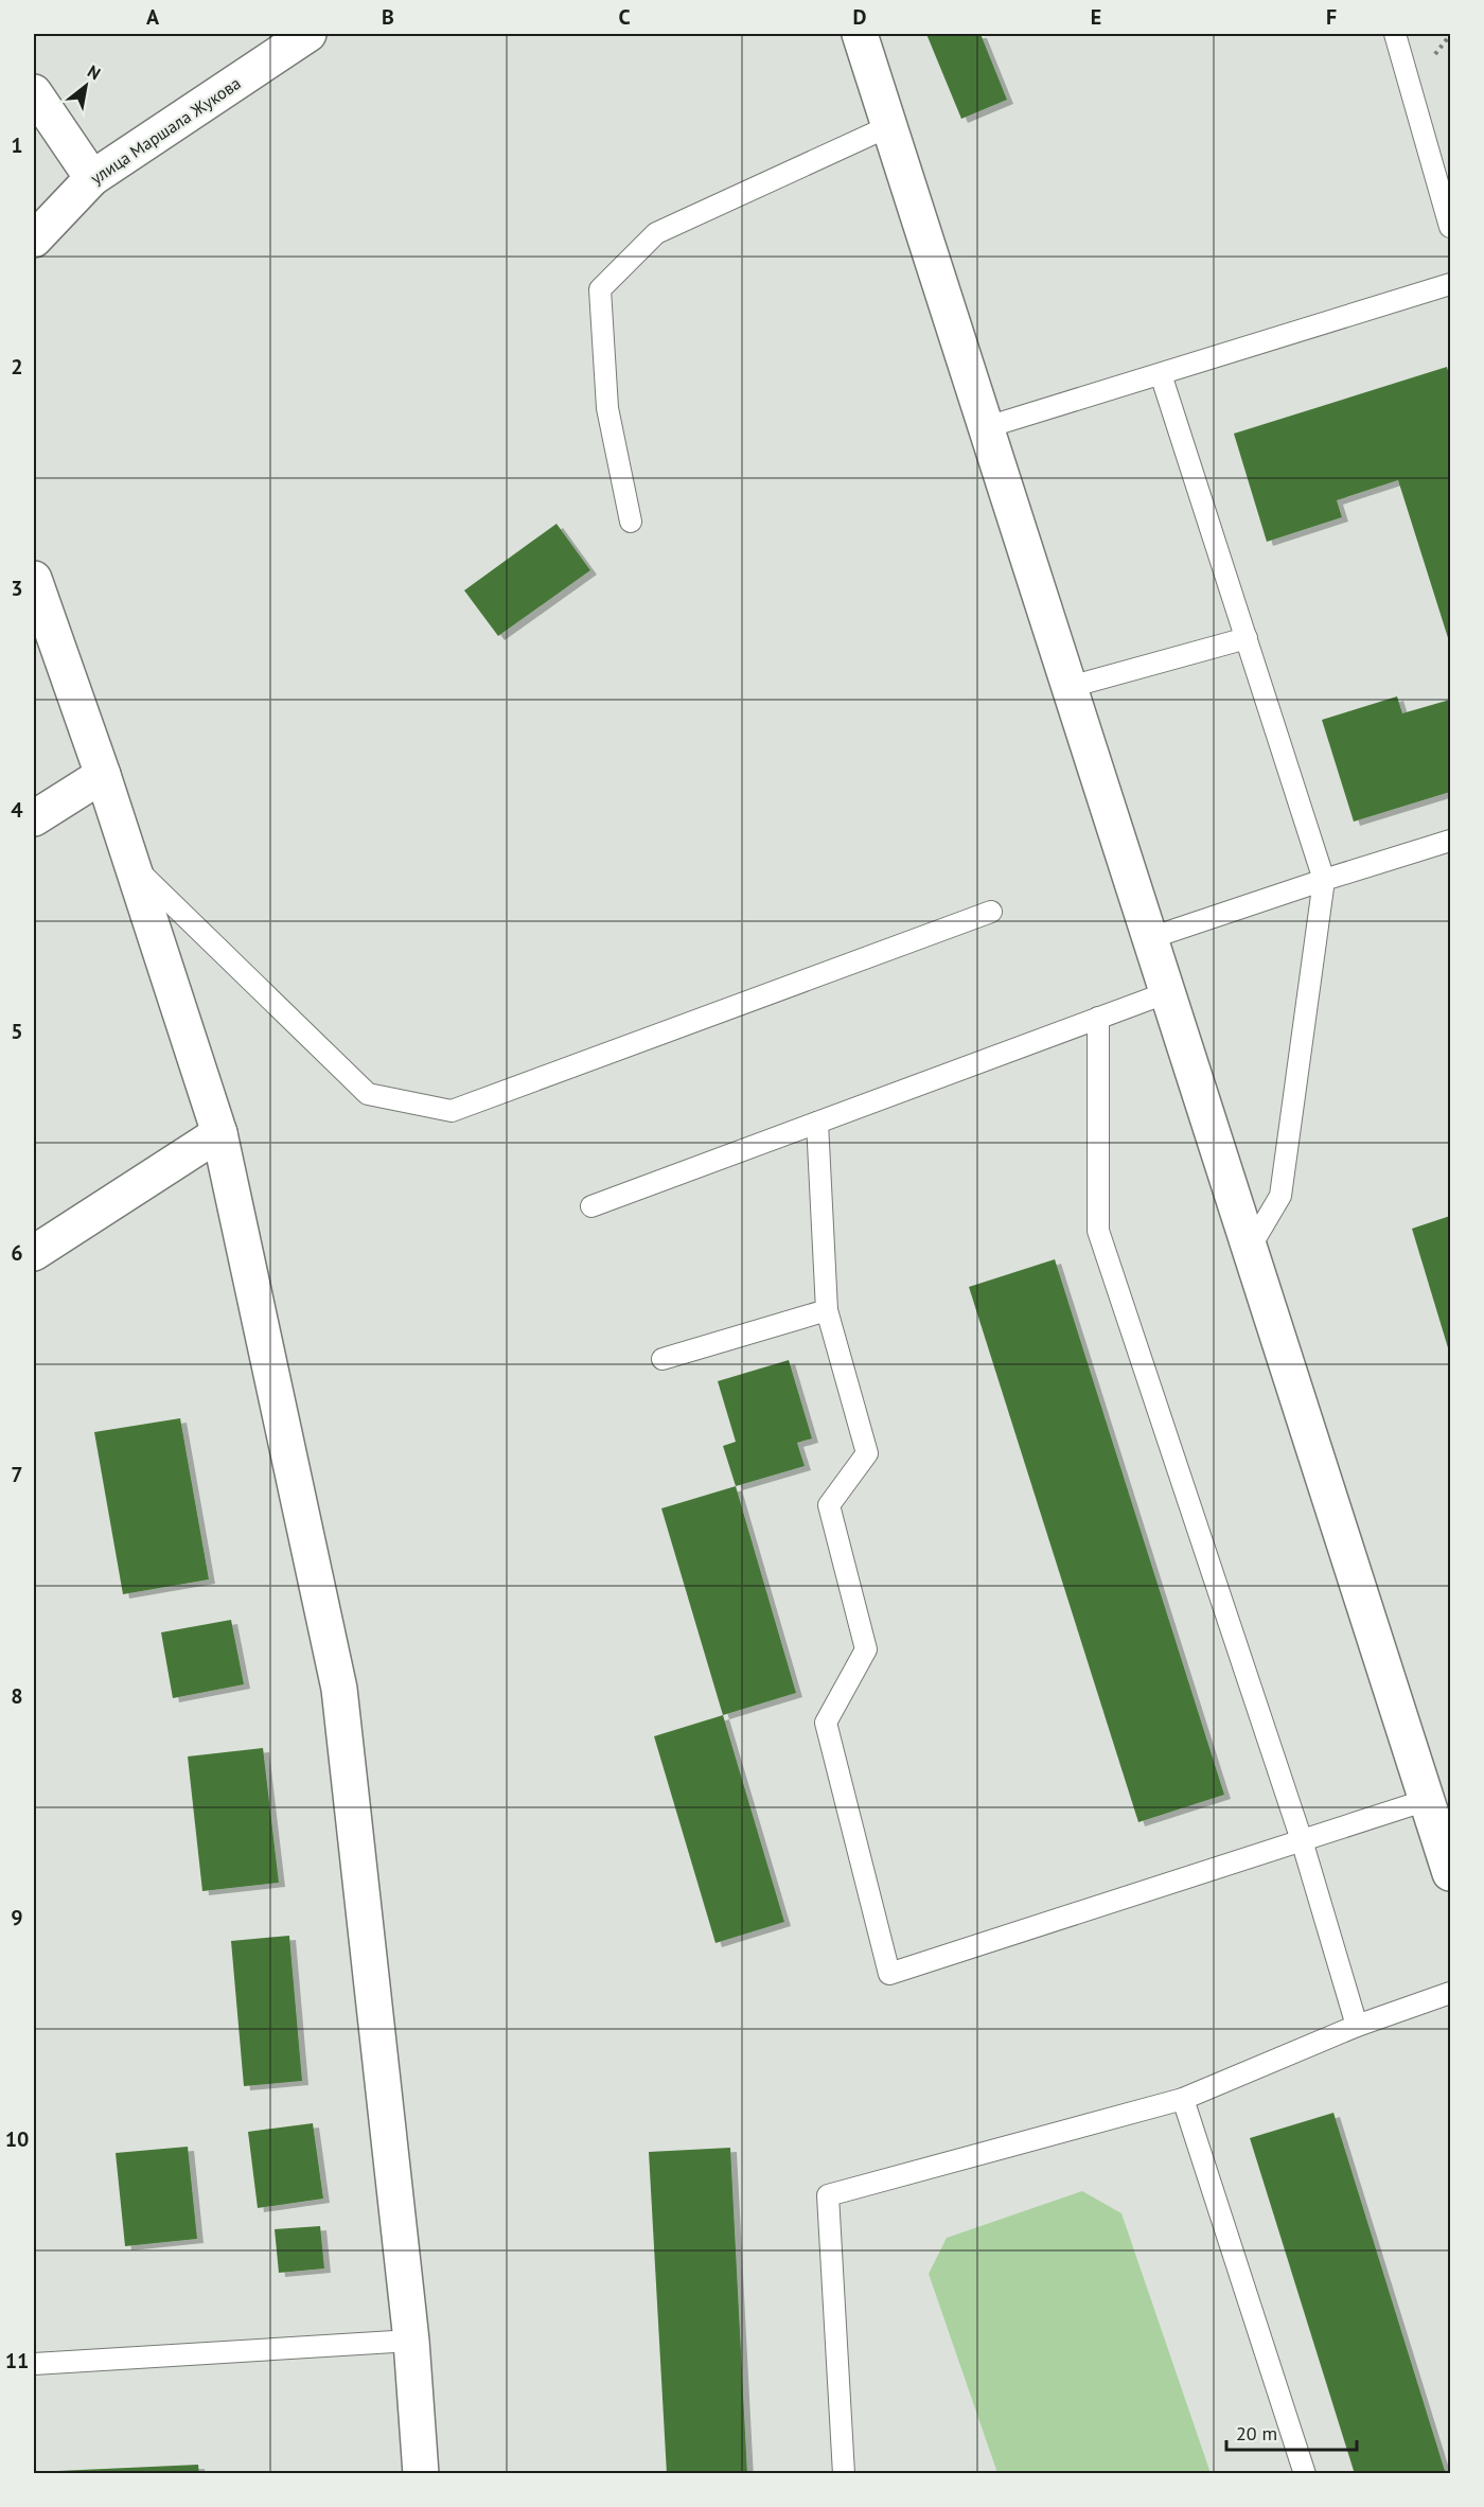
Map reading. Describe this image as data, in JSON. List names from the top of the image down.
{
  "streets": {
    "street": ["улица Маршала Жукова"]
  },
  "scale_bar": "20 m",
  "north": "top right",
  "grid": {
    "columns": [
      "A",
      "B",
      "C",
      "D",
      "E",
      "F"
    ],
    "rows": [
      "1",
      "2",
      "3",
      "4",
      "5",
      "6",
      "7",
      "8",
      "9",
      "10",
      "11"
    ]
  }
}
